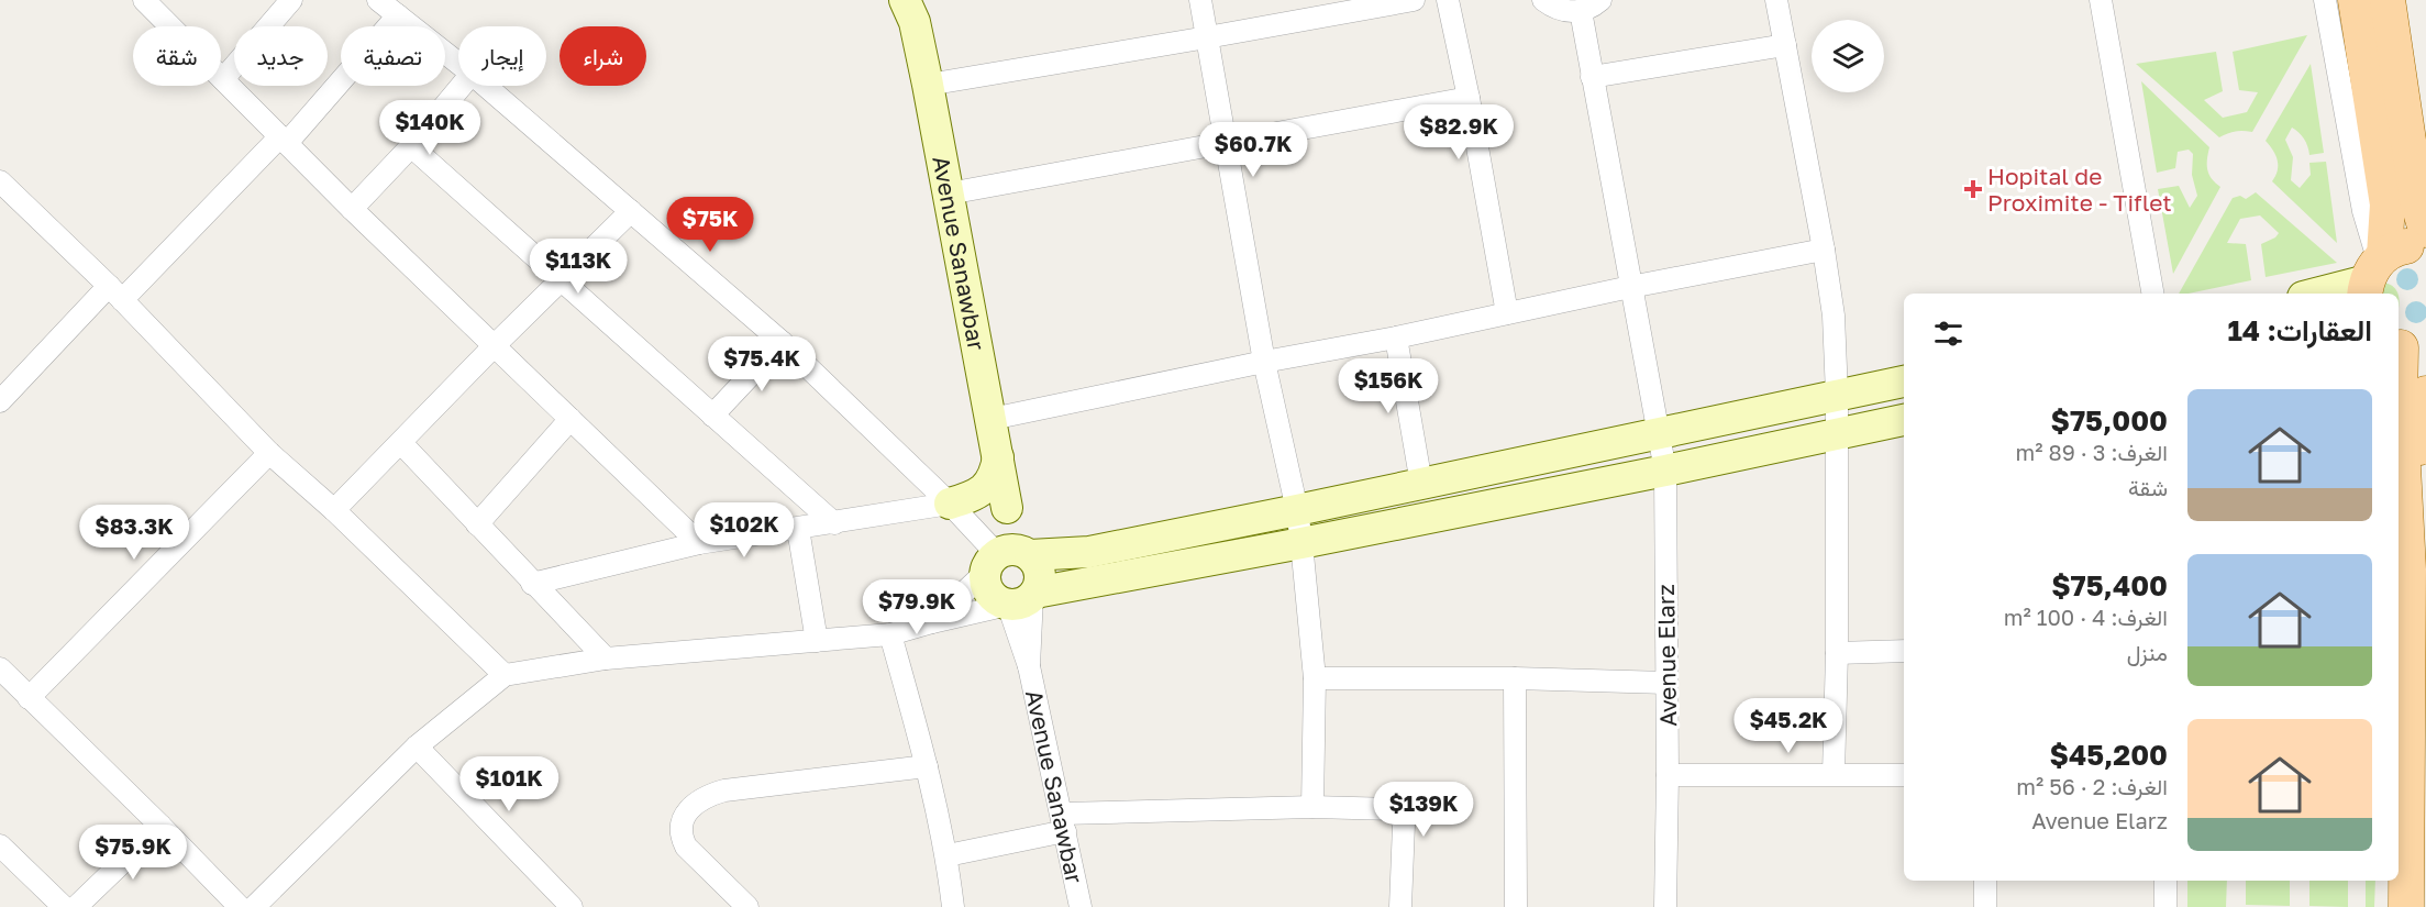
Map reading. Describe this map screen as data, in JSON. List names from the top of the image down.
{
  "streets": {
    "street": ["Avenue Sanawbar", "Avenue Elarz"]
  },
  "places": {
    "health": ["Hopital de Proximite - Tiflet"]
  },
  "page": {
    "chip": [
      "شراء",
      "إيجار",
      "تصفية",
      "جديد",
      "شقة"
    ],
    "price": [
      "$140K",
      "$82.9K",
      "$60.7K",
      "$75K",
      "$113K",
      "$75.4K",
      "$156K",
      "$102K",
      "$83.3K",
      "$79.9K",
      "$45.2K",
      "$101K",
      "$139K",
      "$75.9K"
    ],
    "heading": "العقارات: 14",
    "list": [
      {
        "name": "$75,000",
        "note": "الغرف: 3 · 89 m² · شقة"
      },
      {
        "name": "$75,400",
        "note": "الغرف: 4 · 100 m² · منزل"
      },
      {
        "name": "$45,200",
        "note": "الغرف: 2 · 56 m² · Avenue Elarz"
      }
    ]
  }
}
